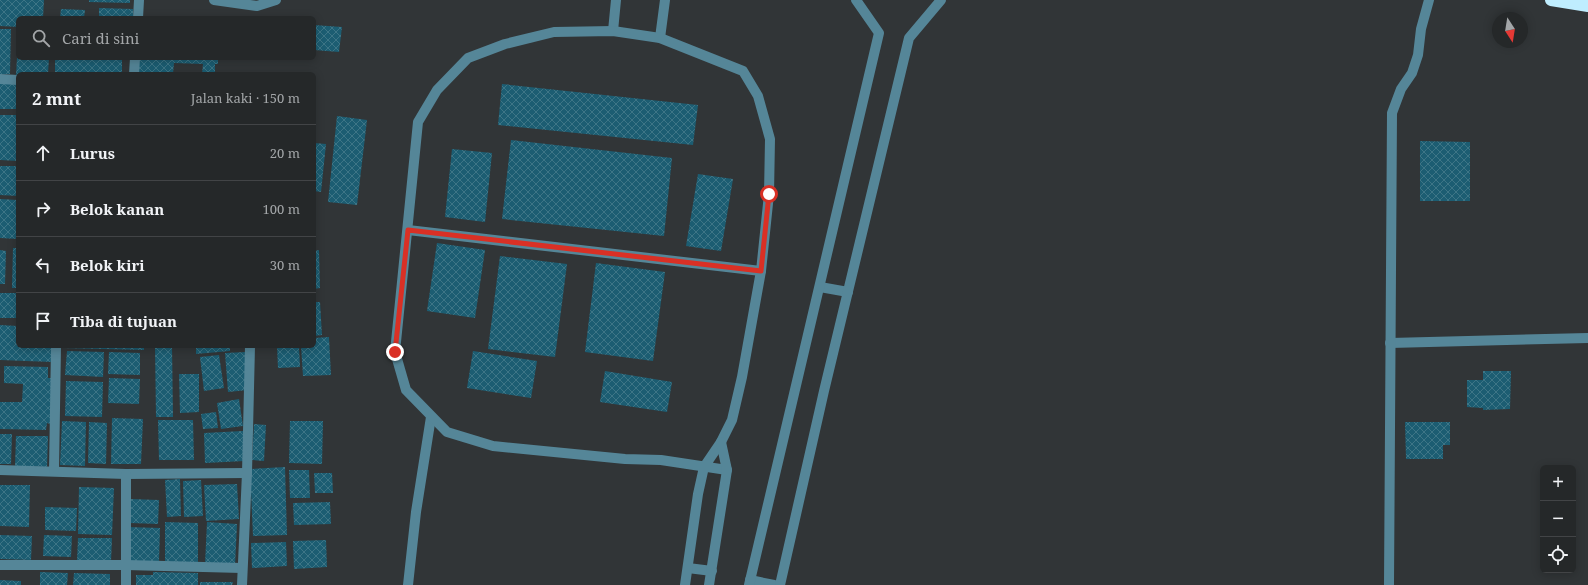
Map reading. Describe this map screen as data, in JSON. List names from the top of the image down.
{
  "north": "bottom",
  "page": {
    "search": "Cari di sini",
    "heading": ["2 mnt", "Jalan kaki · 150 m"],
    "list": [
      ["Lurus", "20 m"],
      ["Belok kanan", "100 m"],
      ["Belok kiri", "30 m"],
      "Tiba di tujuan"
    ],
    "map_buttons": ["+", "−"]
  }
}
